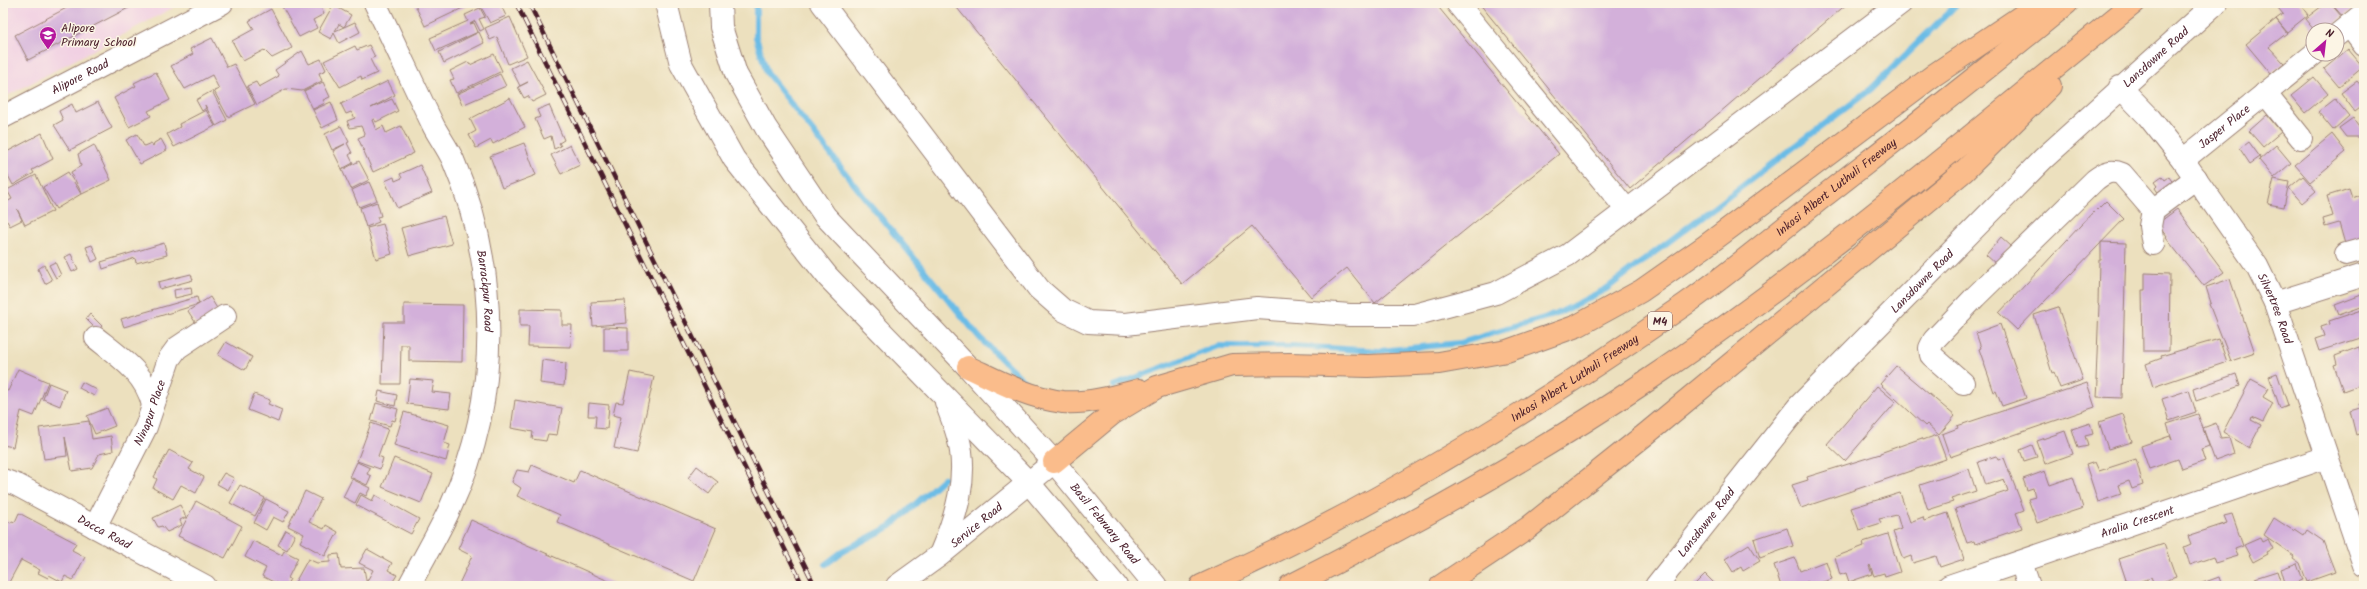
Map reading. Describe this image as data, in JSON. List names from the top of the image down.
{
  "streets": {
    "highway": ["Inkosi Albert Luthuli Freeway", "M4"],
    "street": [
      "Lansdowne Road",
      "Alipore Road",
      "Jasper Place",
      "Barrackpur Road",
      "Silvertree Road",
      "Ninapur Place",
      "Aralia Crescent",
      "Basil February Road",
      "Service Road",
      "Dacca Road"
    ]
  },
  "crossings": [
    ["Lansdowne Road", "Silvertree Road"],
    ["Jasper Place", "Silvertree Road"],
    ["Silvertree Road", "Aralia Crescent"],
    ["Ninapur Place", "Dacca Road"],
    ["Basil February Road", "Service Road"]
  ],
  "places": {
    "school or university": ["Alipore Primary School"]
  },
  "north": "top right"
}
